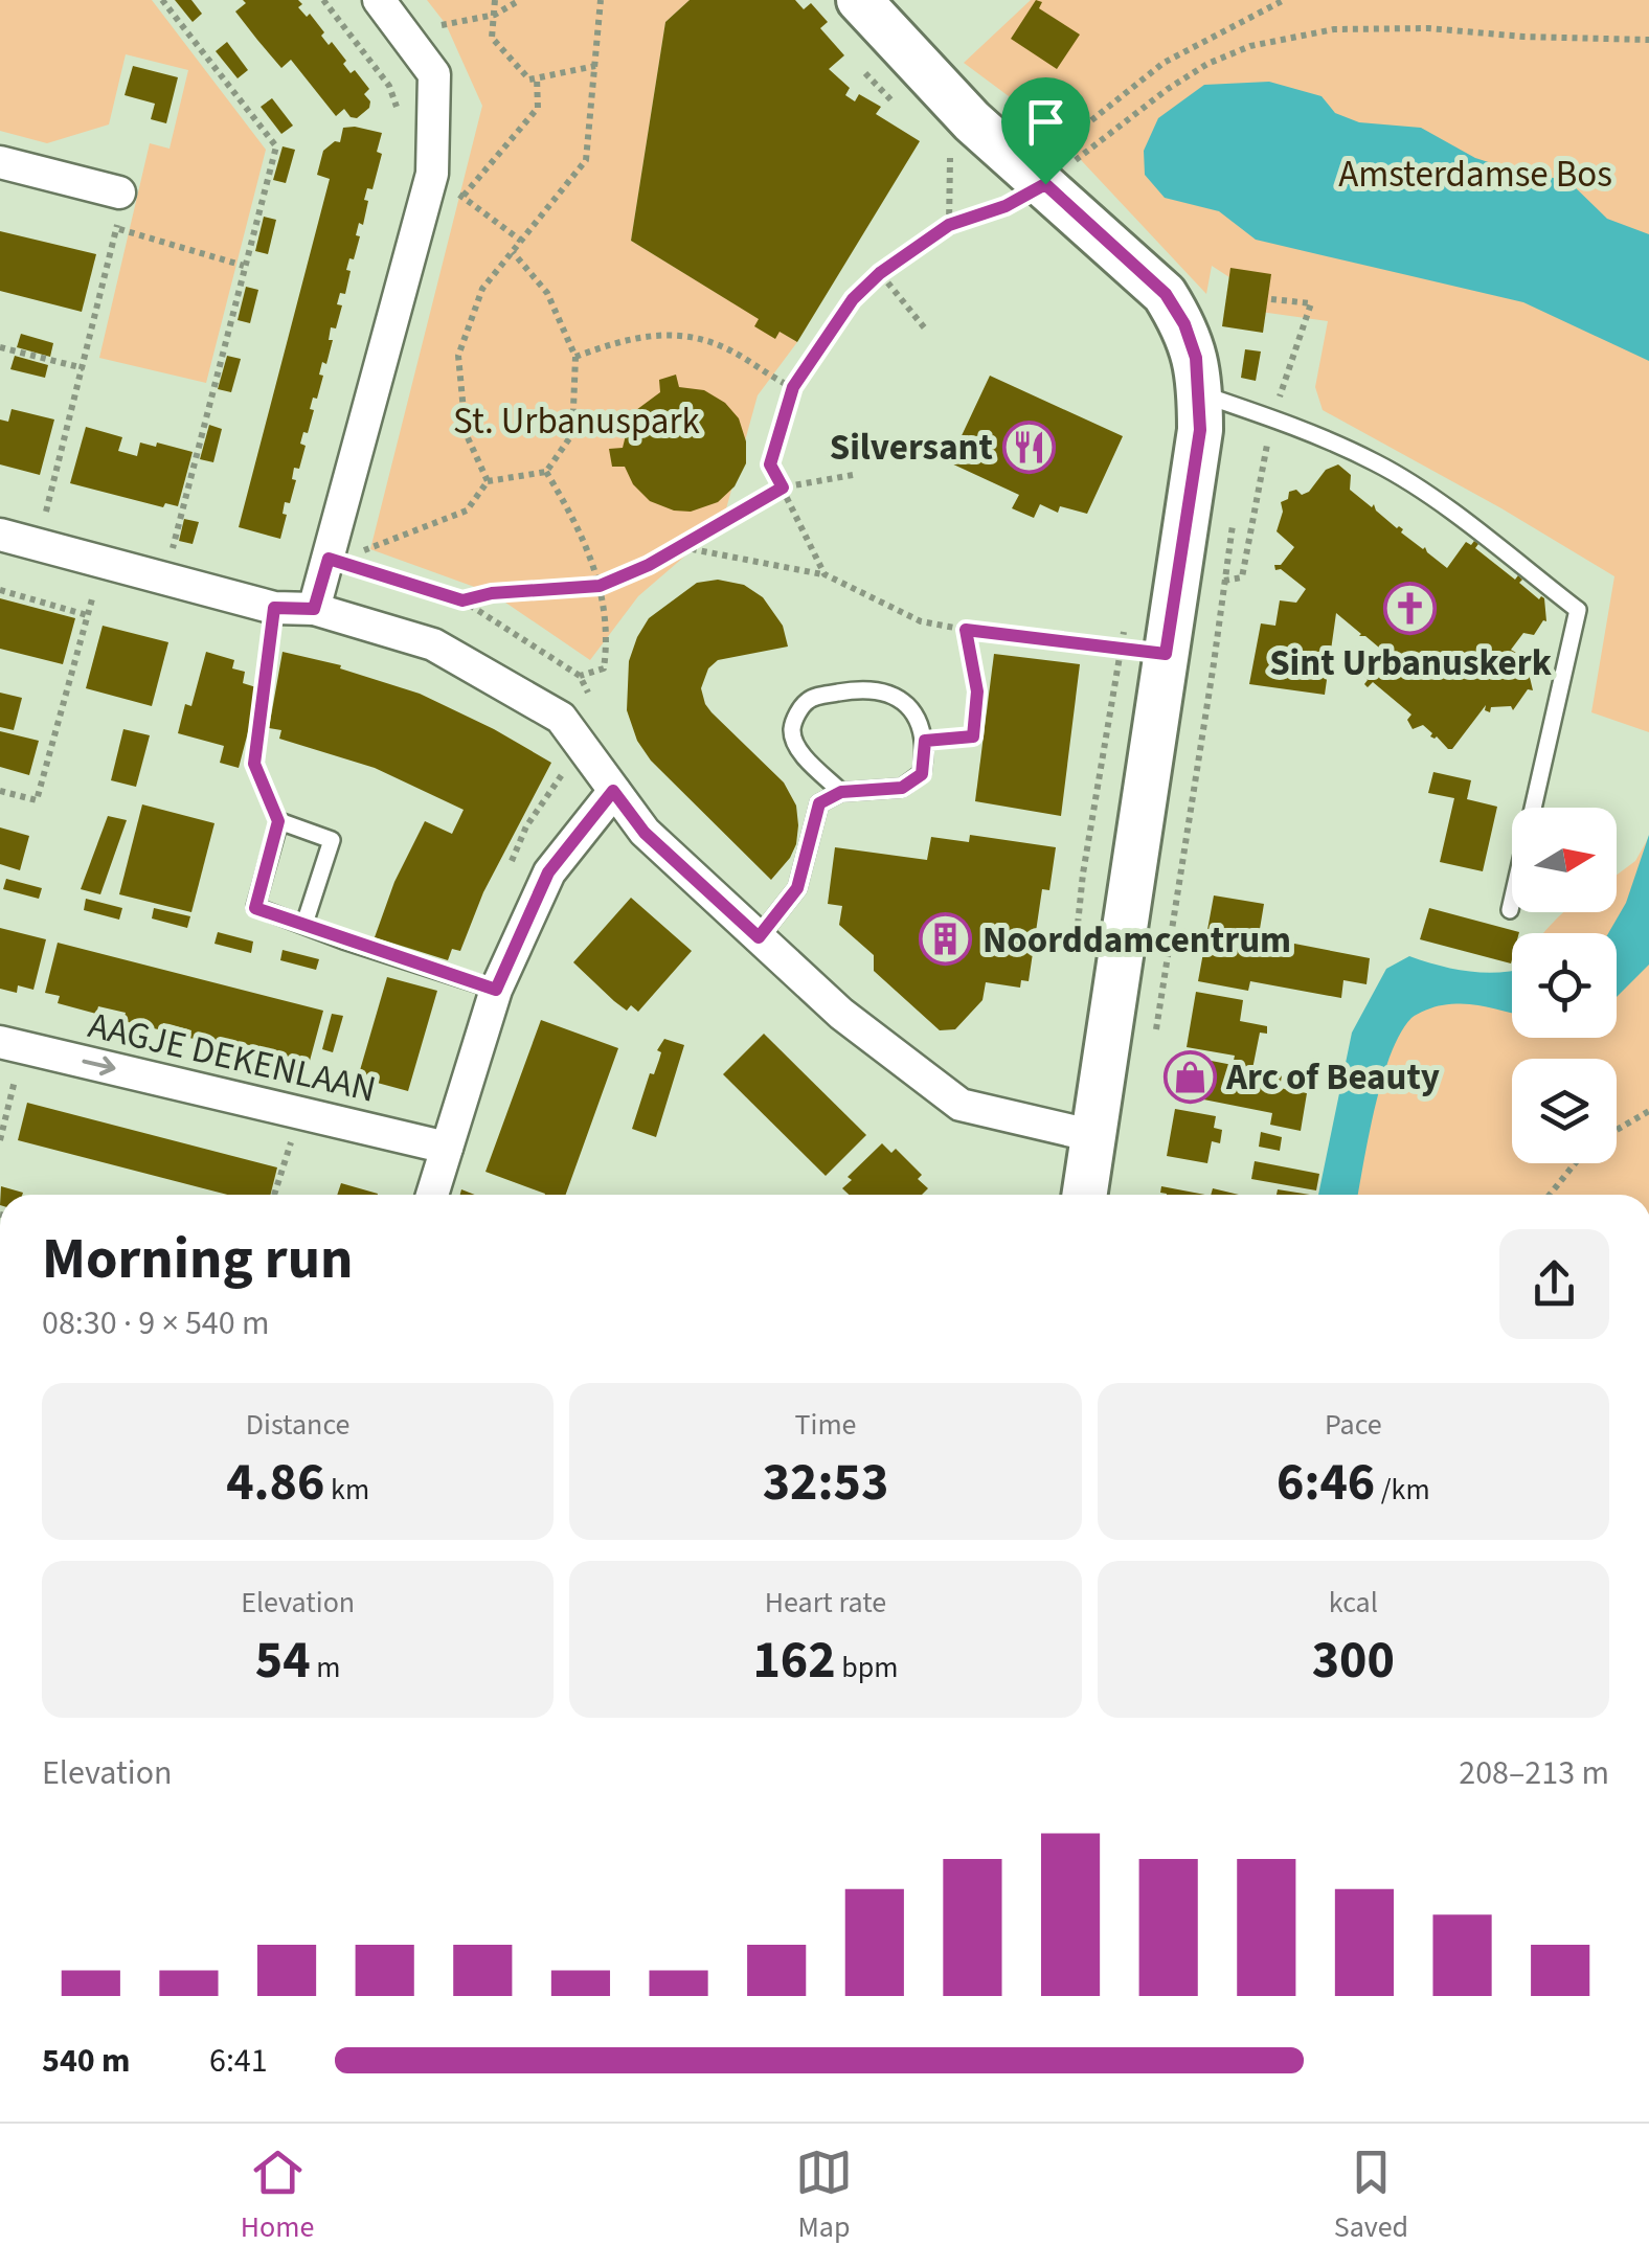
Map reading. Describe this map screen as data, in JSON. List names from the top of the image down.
{
  "streets": {
    "street": ["AAGJE DEKENLAAN"]
  },
  "one_way": ["AAGJE DEKENLAAN"],
  "parks": ["Amsterdamse Bos", "St. Urbanuspark"],
  "places": {
    "restaurant": ["Silversant"],
    "church": ["Sint Urbanuskerk"],
    "building": ["Noorddamcentrum"],
    "shop": ["Arc of Beauty"]
  },
  "north": "right",
  "page": {
    "heading": ["Morning run", "08:30 · 9 × 540 m"],
    "stats": [
      ["Distance", "4.86 km"],
      ["Time", "32:53"],
      ["Pace", "6:46 /km"],
      ["Elevation", "54 m"],
      ["Heart rate", "162 bpm"],
      ["kcal", "300"]
    ],
    "chart": ["Elevation", "208–213 m"],
    "list": [
      {
        "name": "540 m",
        "note": "6:41"
      }
    ],
    "tabs": ["Home", "Map", "Saved"]
  }
}
